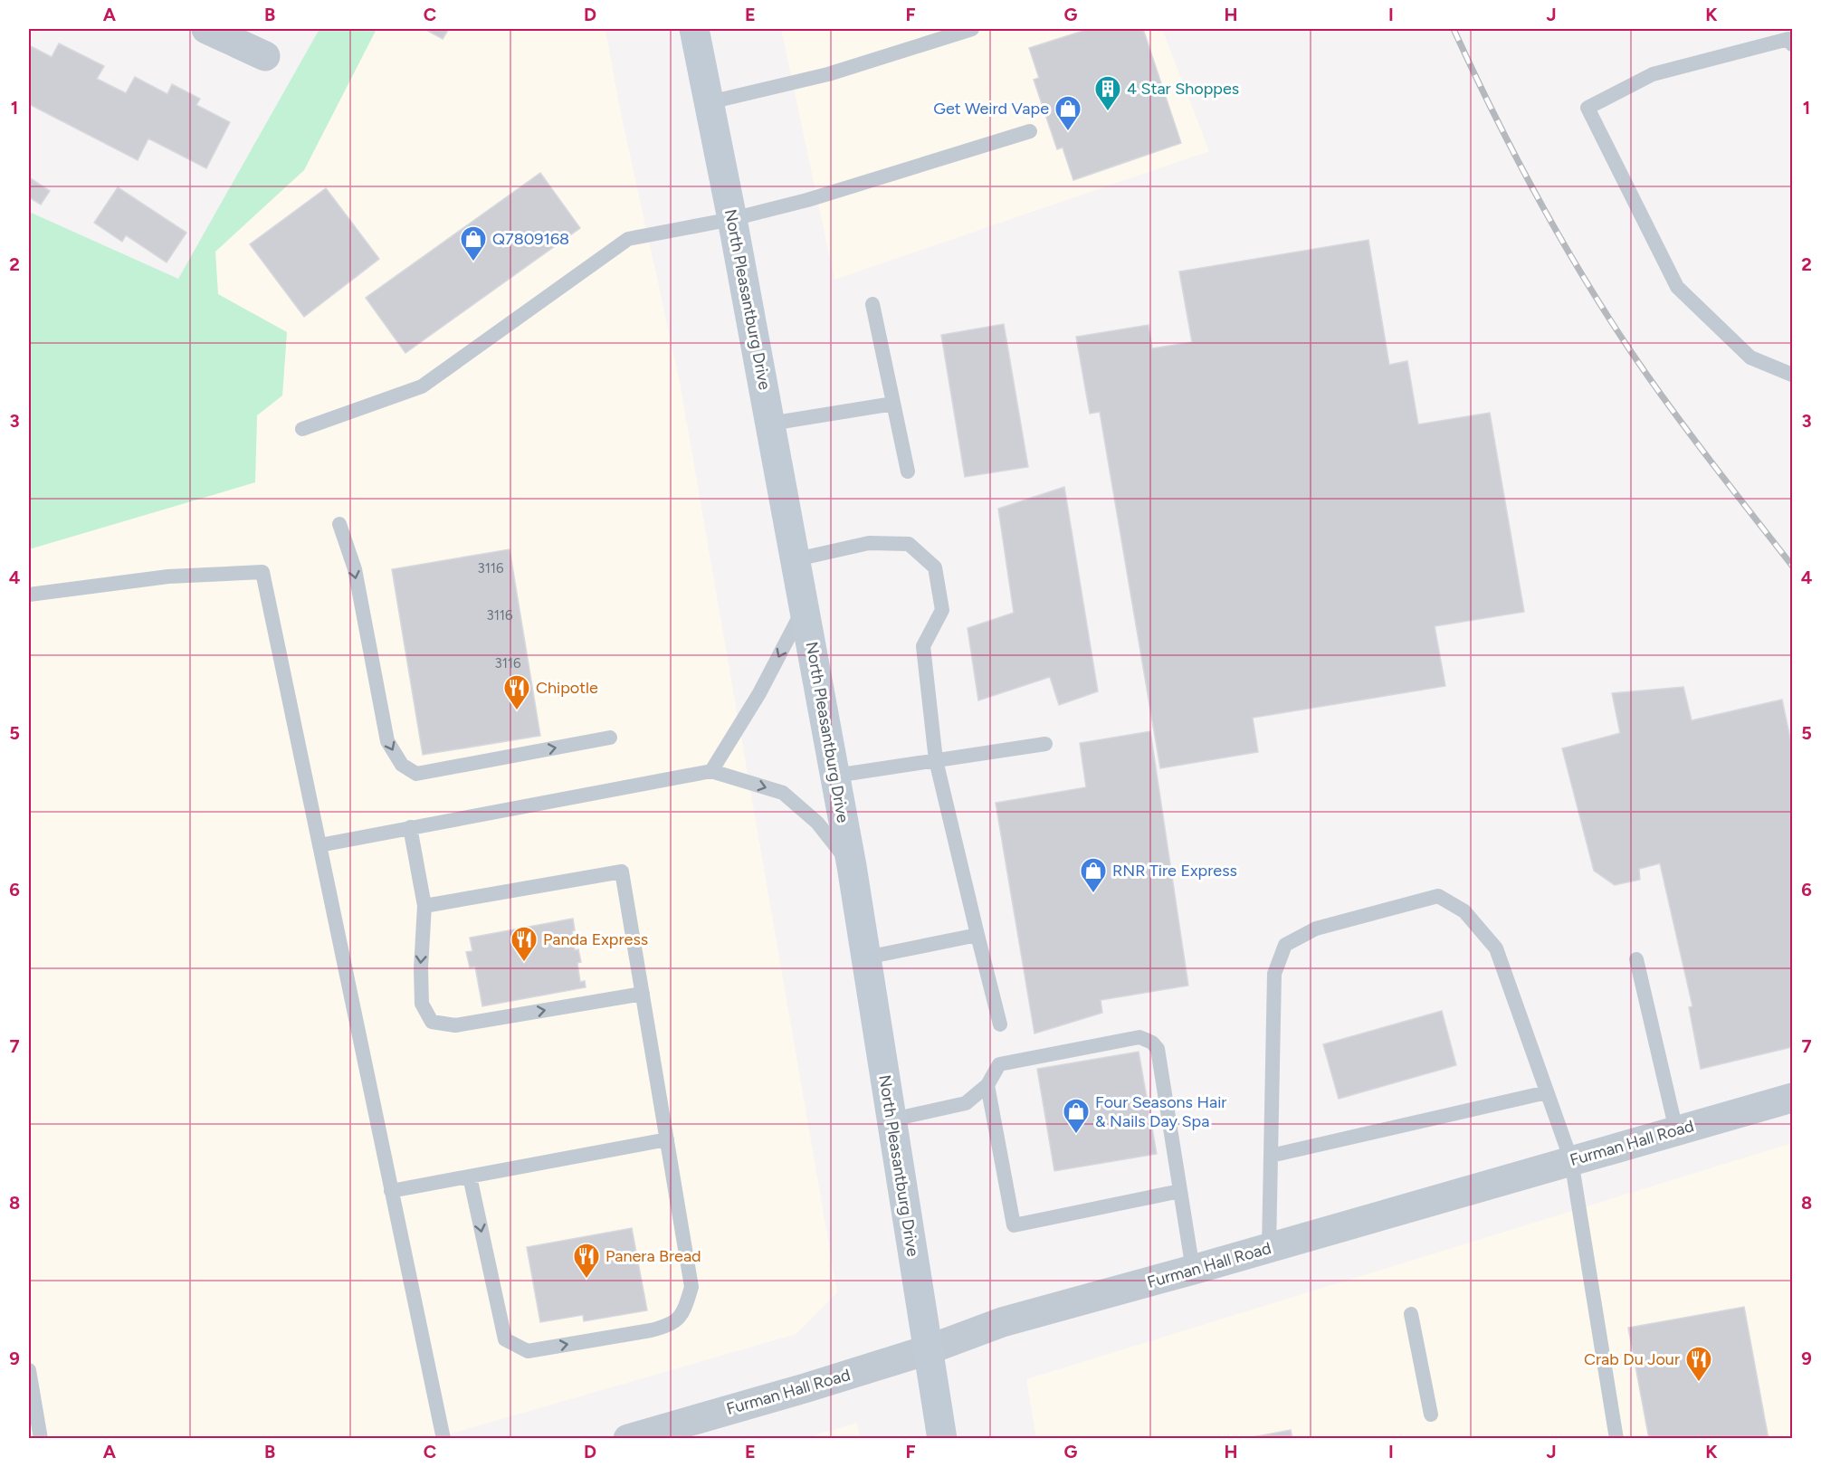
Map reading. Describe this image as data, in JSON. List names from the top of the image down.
{
  "streets": {
    "main road": ["North Pleasantburg Drive"],
    "street": ["Furman Hall Road"]
  },
  "crossings": [
    ["North Pleasantburg Drive", "Furman Hall Road"]
  ],
  "places": {
    "building": ["4 Star Shoppes"],
    "shop": [
      "Get Weird Vape",
      "Q7809168",
      "RNR Tire Express",
      "Four Seasons Hair & Nails Day Spa"
    ],
    "restaurant": [
      "Chipotle",
      "Panda Express",
      "Panera Bread",
      "Crab Du Jour"
    ]
  },
  "house_numbers": ["3116", "3116", "3116"],
  "grid": {
    "columns": [
      "A",
      "B",
      "C",
      "D",
      "E",
      "F",
      "G",
      "H",
      "I",
      "J",
      "K"
    ],
    "rows": [
      "1",
      "2",
      "3",
      "4",
      "5",
      "6",
      "7",
      "8",
      "9"
    ]
  }
}
